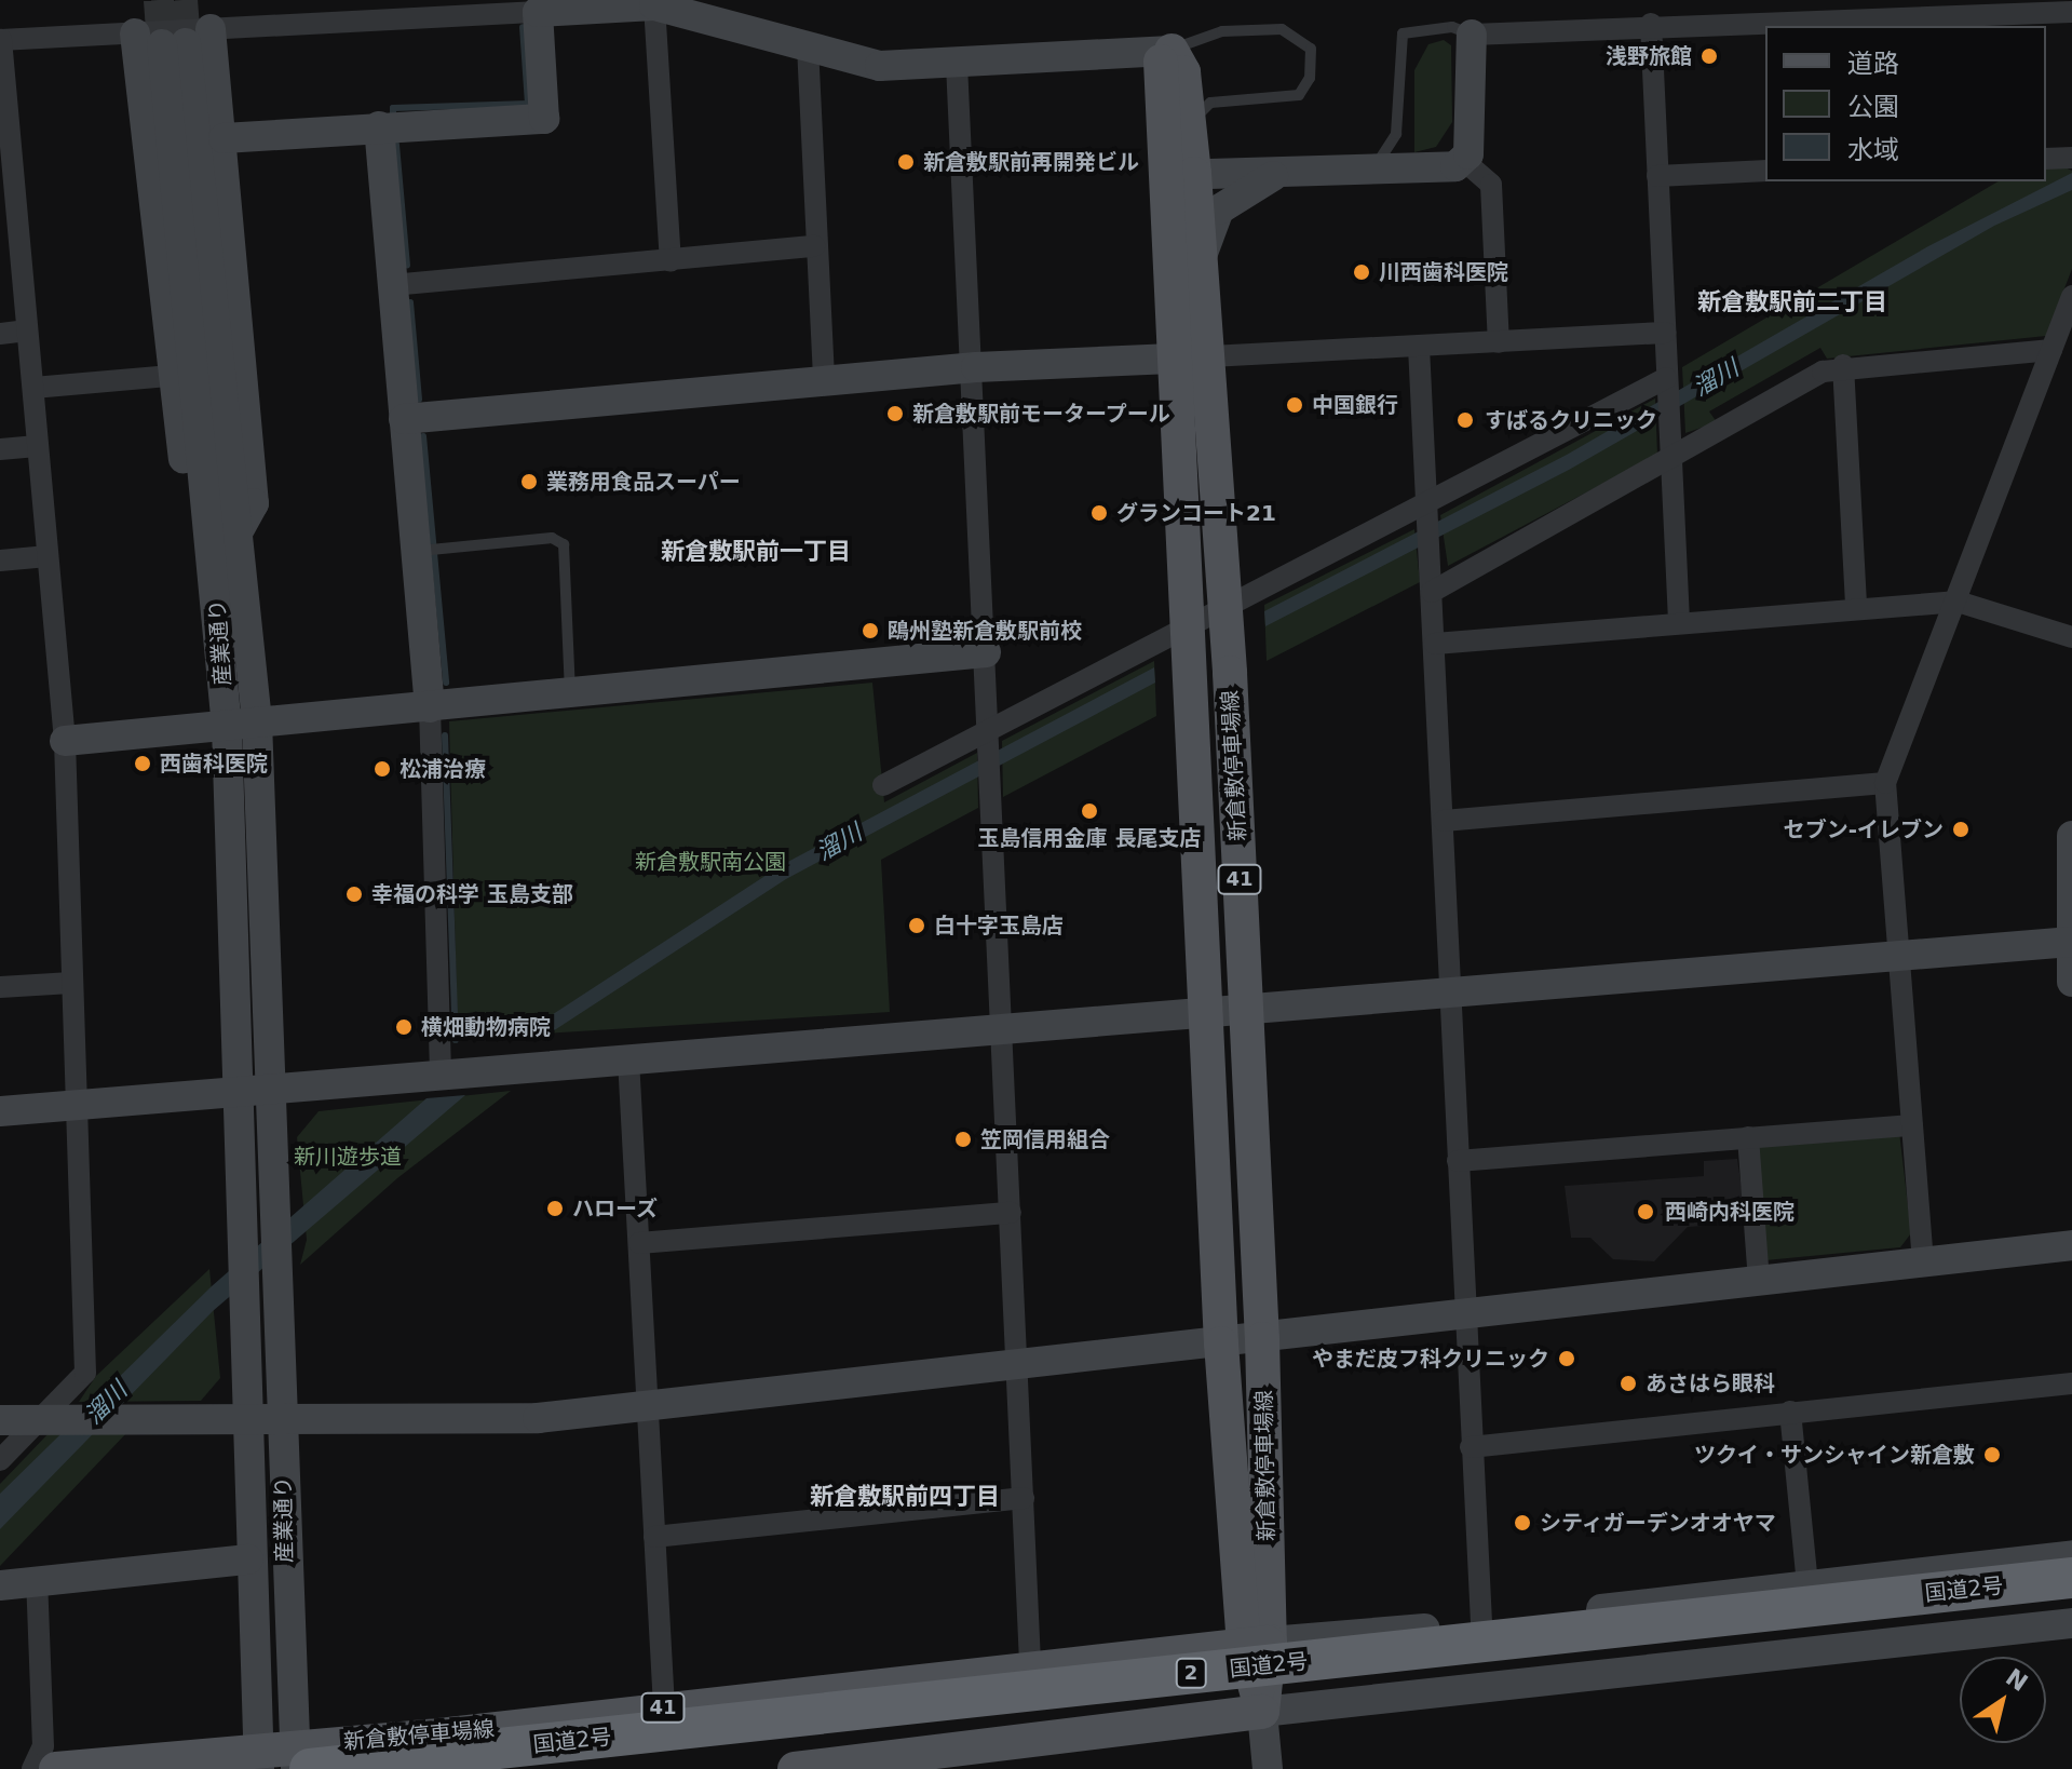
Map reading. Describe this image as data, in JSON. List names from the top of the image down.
{
  "streets": {
    "highway": ["国道2号", "2"],
    "main road": ["新倉敷停車場線", "41"],
    "street": ["産業通り"]
  },
  "crossings": [
    ["産業通り", "新倉敷停車場線"],
    ["産業通り", "国道2号"],
    ["新倉敷停車場線", "国道2号"]
  ],
  "districts": ["新倉敷駅前二丁目", "新倉敷駅前一丁目", "新倉敷駅前四丁目"],
  "water": ["溜川"],
  "parks": ["新倉敷駅南公園", "新川遊歩道"],
  "places": [
    "浅野旅館",
    "新倉敷駅前再開発ビル",
    "川西歯科医院",
    "中国銀行",
    "新倉敷駅前モータープール",
    "すばるクリニック",
    "業務用食品スーパー",
    "グランコート21",
    "鴎州塾新倉敷駅前校",
    "西歯科医院",
    "松浦治療",
    "玉島信用金庫 長尾支店",
    "セブン-イレブン",
    "幸福の科学 玉島支部",
    "白十字玉島店",
    "横畑動物病院",
    "笠岡信用組合",
    "ハローズ",
    "西崎内科医院",
    "やまだ皮フ科クリニック",
    "あさはら眼科",
    "ツクイ・サンシャイン新倉敷",
    "シティガーデンオオヤマ"
  ],
  "legend": ["道路", "公園", "水域"],
  "north": "top right"
}
